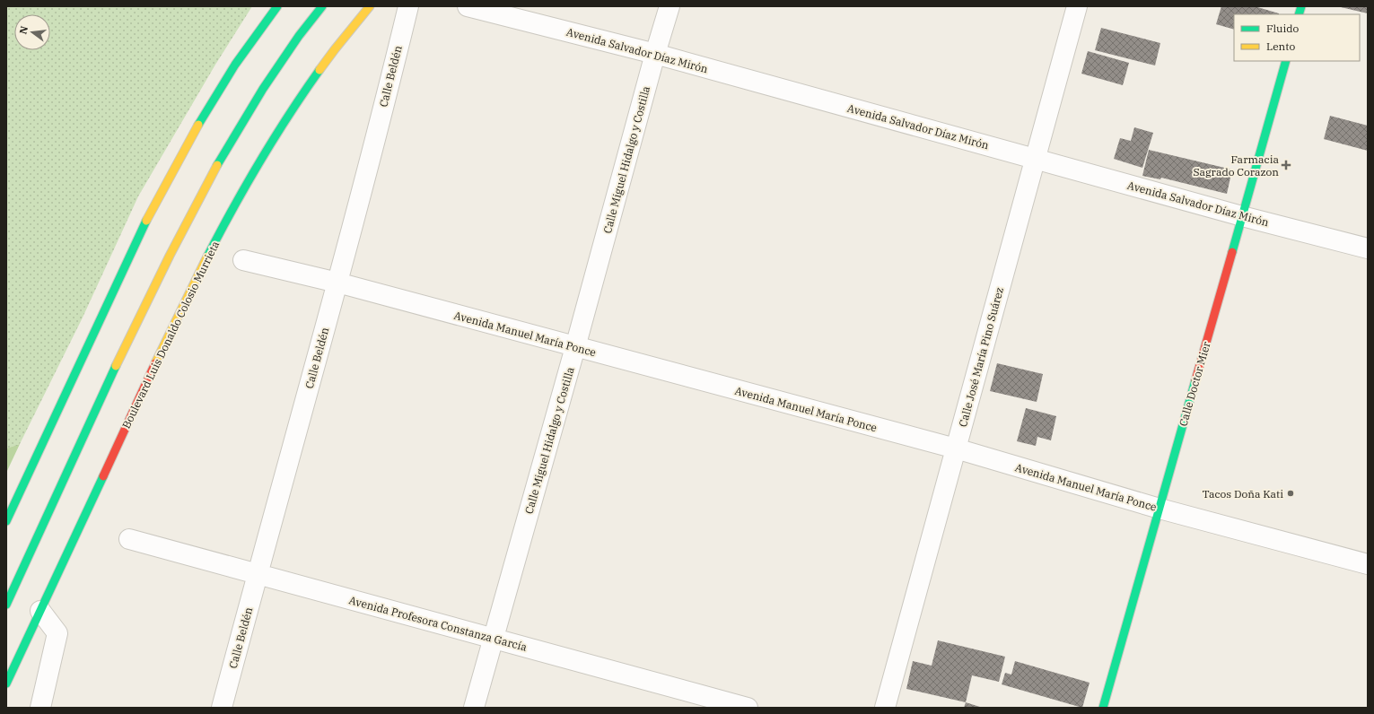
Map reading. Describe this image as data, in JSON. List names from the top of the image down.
{
  "streets": {
    "main road": ["Boulevard Luis Donaldo Colosio Murrieta", "Calle Doctor Mier"],
    "street": [
      "Avenida Salvador Díaz Mirón",
      "Calle Beldén",
      "Calle Miguel Hidalgo y Costilla",
      "Avenida Manuel María Ponce",
      "Calle José María Pino Suárez",
      "Avenida Profesora Constanza García"
    ]
  },
  "crossings": [
    ["Avenida Salvador Díaz Mirón", "Calle Miguel Hidalgo y Costilla"],
    ["Avenida Salvador Díaz Mirón", "Calle José María Pino Suárez"],
    ["Avenida Salvador Díaz Mirón", "Calle Doctor Mier"],
    ["Calle Beldén", "Avenida Manuel María Ponce"],
    ["Calle Beldén", "Avenida Profesora Constanza García"],
    ["Calle Miguel Hidalgo y Costilla", "Avenida Manuel María Ponce"],
    ["Calle Miguel Hidalgo y Costilla", "Avenida Profesora Constanza García"],
    ["Avenida Manuel María Ponce", "Calle José María Pino Suárez"],
    ["Avenida Manuel María Ponce", "Calle Doctor Mier"]
  ],
  "places": {
    "health": ["Farmacia Sagrado Corazon"],
    "other": ["Tacos Doña Kati"]
  },
  "legend": ["Fluido", "Lento"],
  "north": "left"
}
